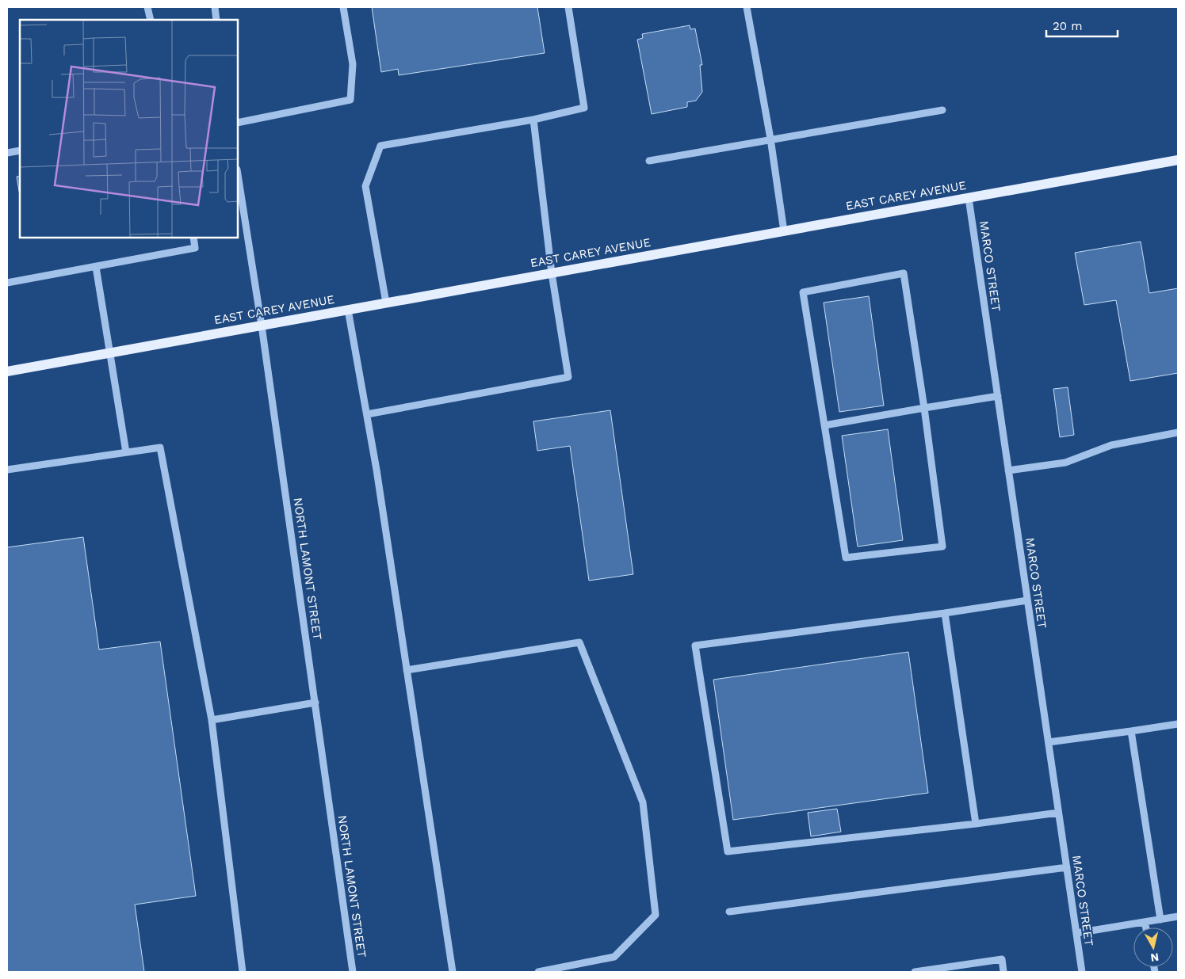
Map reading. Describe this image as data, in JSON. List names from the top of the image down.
{
  "streets": {
    "main road": ["EAST CAREY AVENUE"],
    "street": ["MARCO STREET", "NORTH LAMONT STREET"]
  },
  "crossings": [
    ["EAST CAREY AVENUE", "MARCO STREET"],
    ["EAST CAREY AVENUE", "NORTH LAMONT STREET"]
  ],
  "scale_bar": "20 m",
  "north": "bottom"
}
